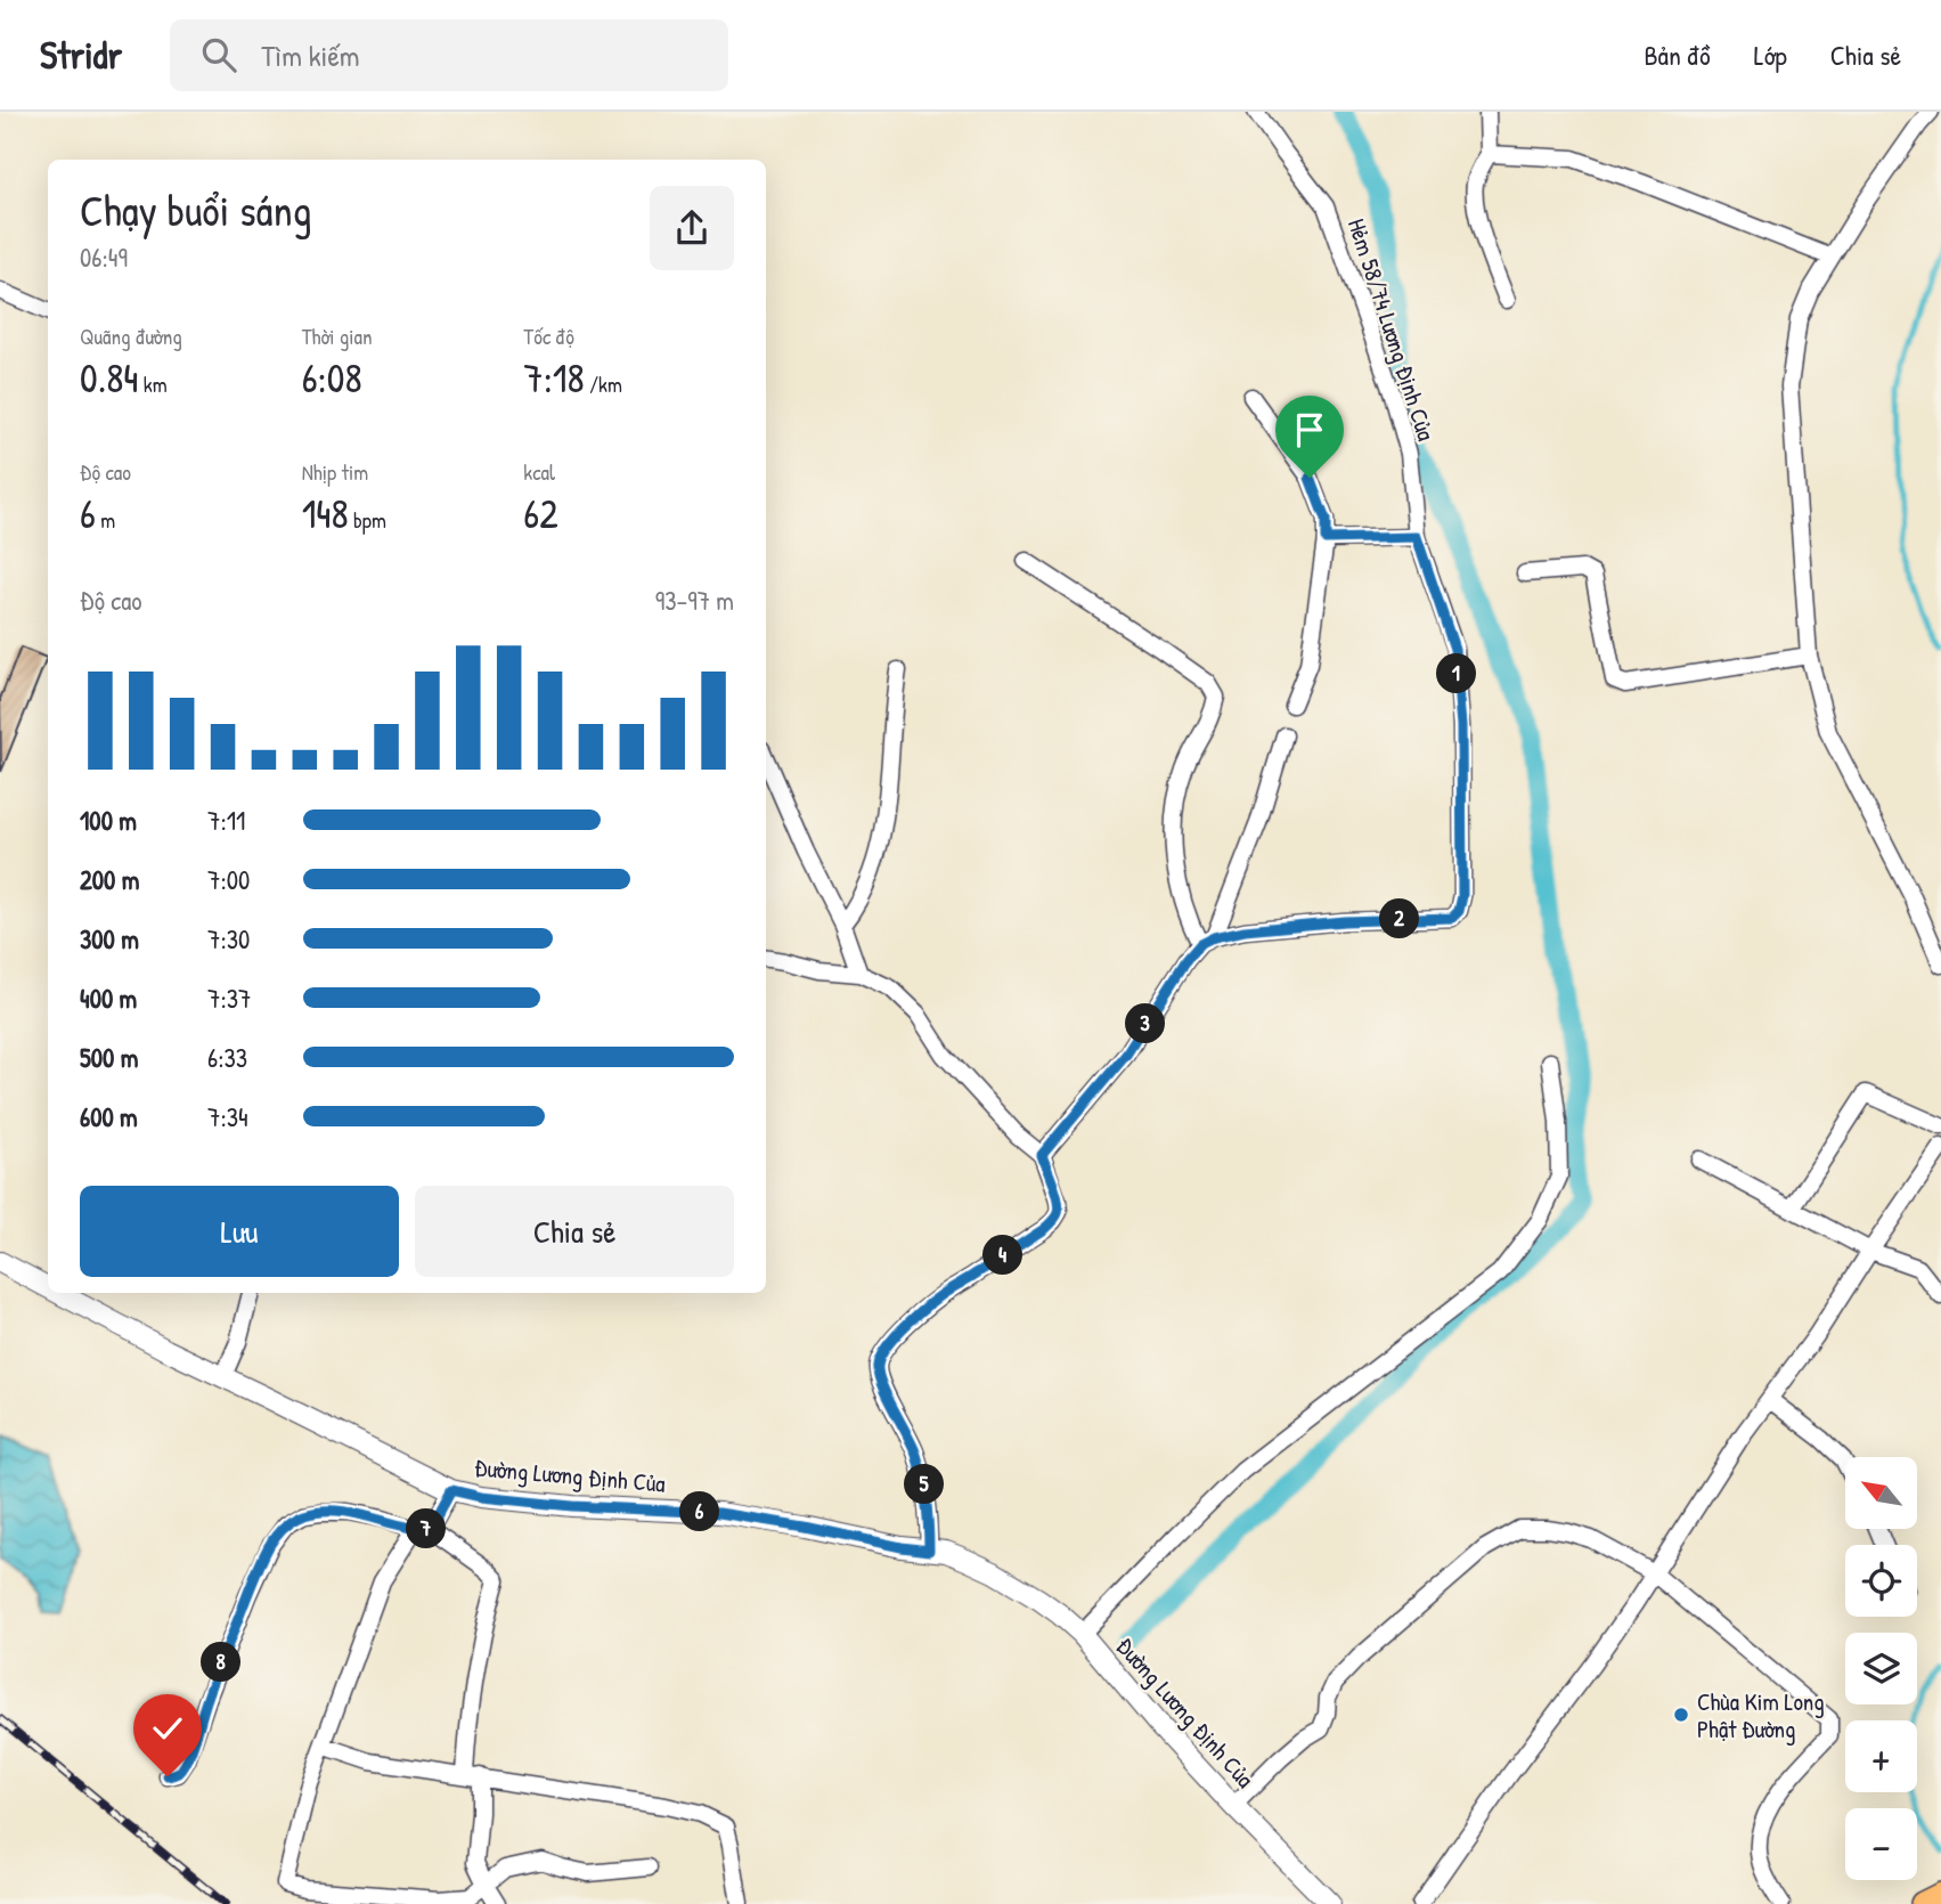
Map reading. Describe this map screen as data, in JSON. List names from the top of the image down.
{
  "streets": {
    "street": ["Hẻm 58/74 Lương Định Của", "Đường Lương Định Của"]
  },
  "places": ["Chùa Kim Long Phật Đường"],
  "north": "top left",
  "page": {
    "header": "Stridr",
    "search": "Tìm kiếm",
    "nav": ["Bản đồ", "Lớp", "Chia sẻ"],
    "heading": ["Chạy buổi sáng", "06:49"],
    "stats": [
      ["Quãng đường", "0.84 km"],
      ["Thời gian", "6:08"],
      ["Tốc độ", "7:18 /km"],
      ["Độ cao", "6 m"],
      ["Nhịp tim", "148 bpm"],
      ["kcal", "62"]
    ],
    "chart": ["Độ cao", "93–97 m"],
    "pins": [
      "1",
      "2",
      "3",
      "4",
      "5",
      "6",
      "7",
      "8"
    ],
    "list": [
      {
        "name": "100 m",
        "note": "7:11"
      },
      {
        "name": "200 m",
        "note": "7:00"
      },
      {
        "name": "300 m",
        "note": "7:30"
      },
      {
        "name": "400 m",
        "note": "7:37"
      },
      {
        "name": "500 m",
        "note": "6:33"
      },
      {
        "name": "600 m",
        "note": "7:34"
      }
    ],
    "buttons": ["Lưu", "Chia sẻ"],
    "map_buttons": ["+", "−"]
  }
}
